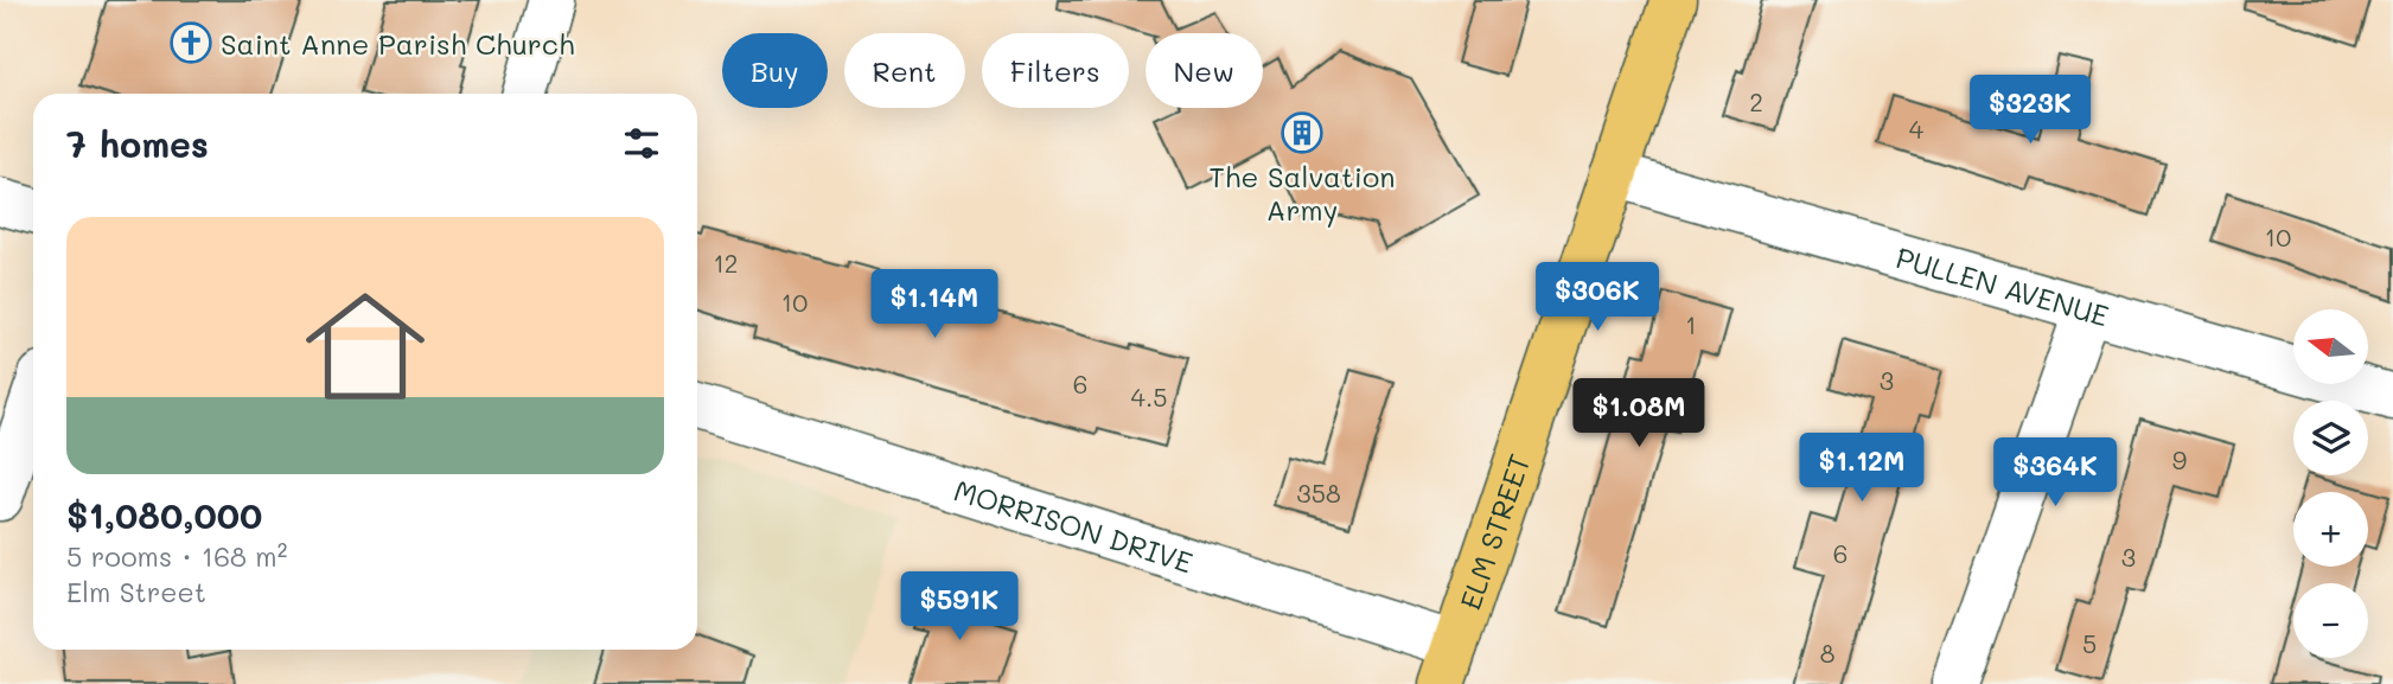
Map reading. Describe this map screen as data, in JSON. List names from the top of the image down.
{
  "streets": {
    "main road": ["ELM STREET"],
    "street": ["PULLEN AVENUE", "MORRISON DRIVE"]
  },
  "crossings": [
    ["PULLEN AVENUE", "ELM STREET"],
    ["MORRISON DRIVE", "ELM STREET"]
  ],
  "places": {
    "church": ["Saint Anne Parish Church"],
    "building": ["The Salvation Army"]
  },
  "house_numbers": [
    "2",
    "4",
    "10",
    "12",
    "10",
    "1",
    "3",
    "6",
    "4.5",
    "9",
    "358",
    "6",
    "3",
    "5",
    "8"
  ],
  "north": "left",
  "page": {
    "chip": [
      "Buy",
      "Rent",
      "Filters",
      "New"
    ],
    "price": [
      "$323K",
      "$306K",
      "$1.14M",
      "$1.08M",
      "$1.12M",
      "$364K",
      "$591K"
    ],
    "heading": "7 homes",
    "list": [
      {
        "name": "$1,080,000",
        "note": "5 rooms · 168 m² · Elm Street"
      }
    ],
    "map_buttons": ["+", "−"]
  }
}
